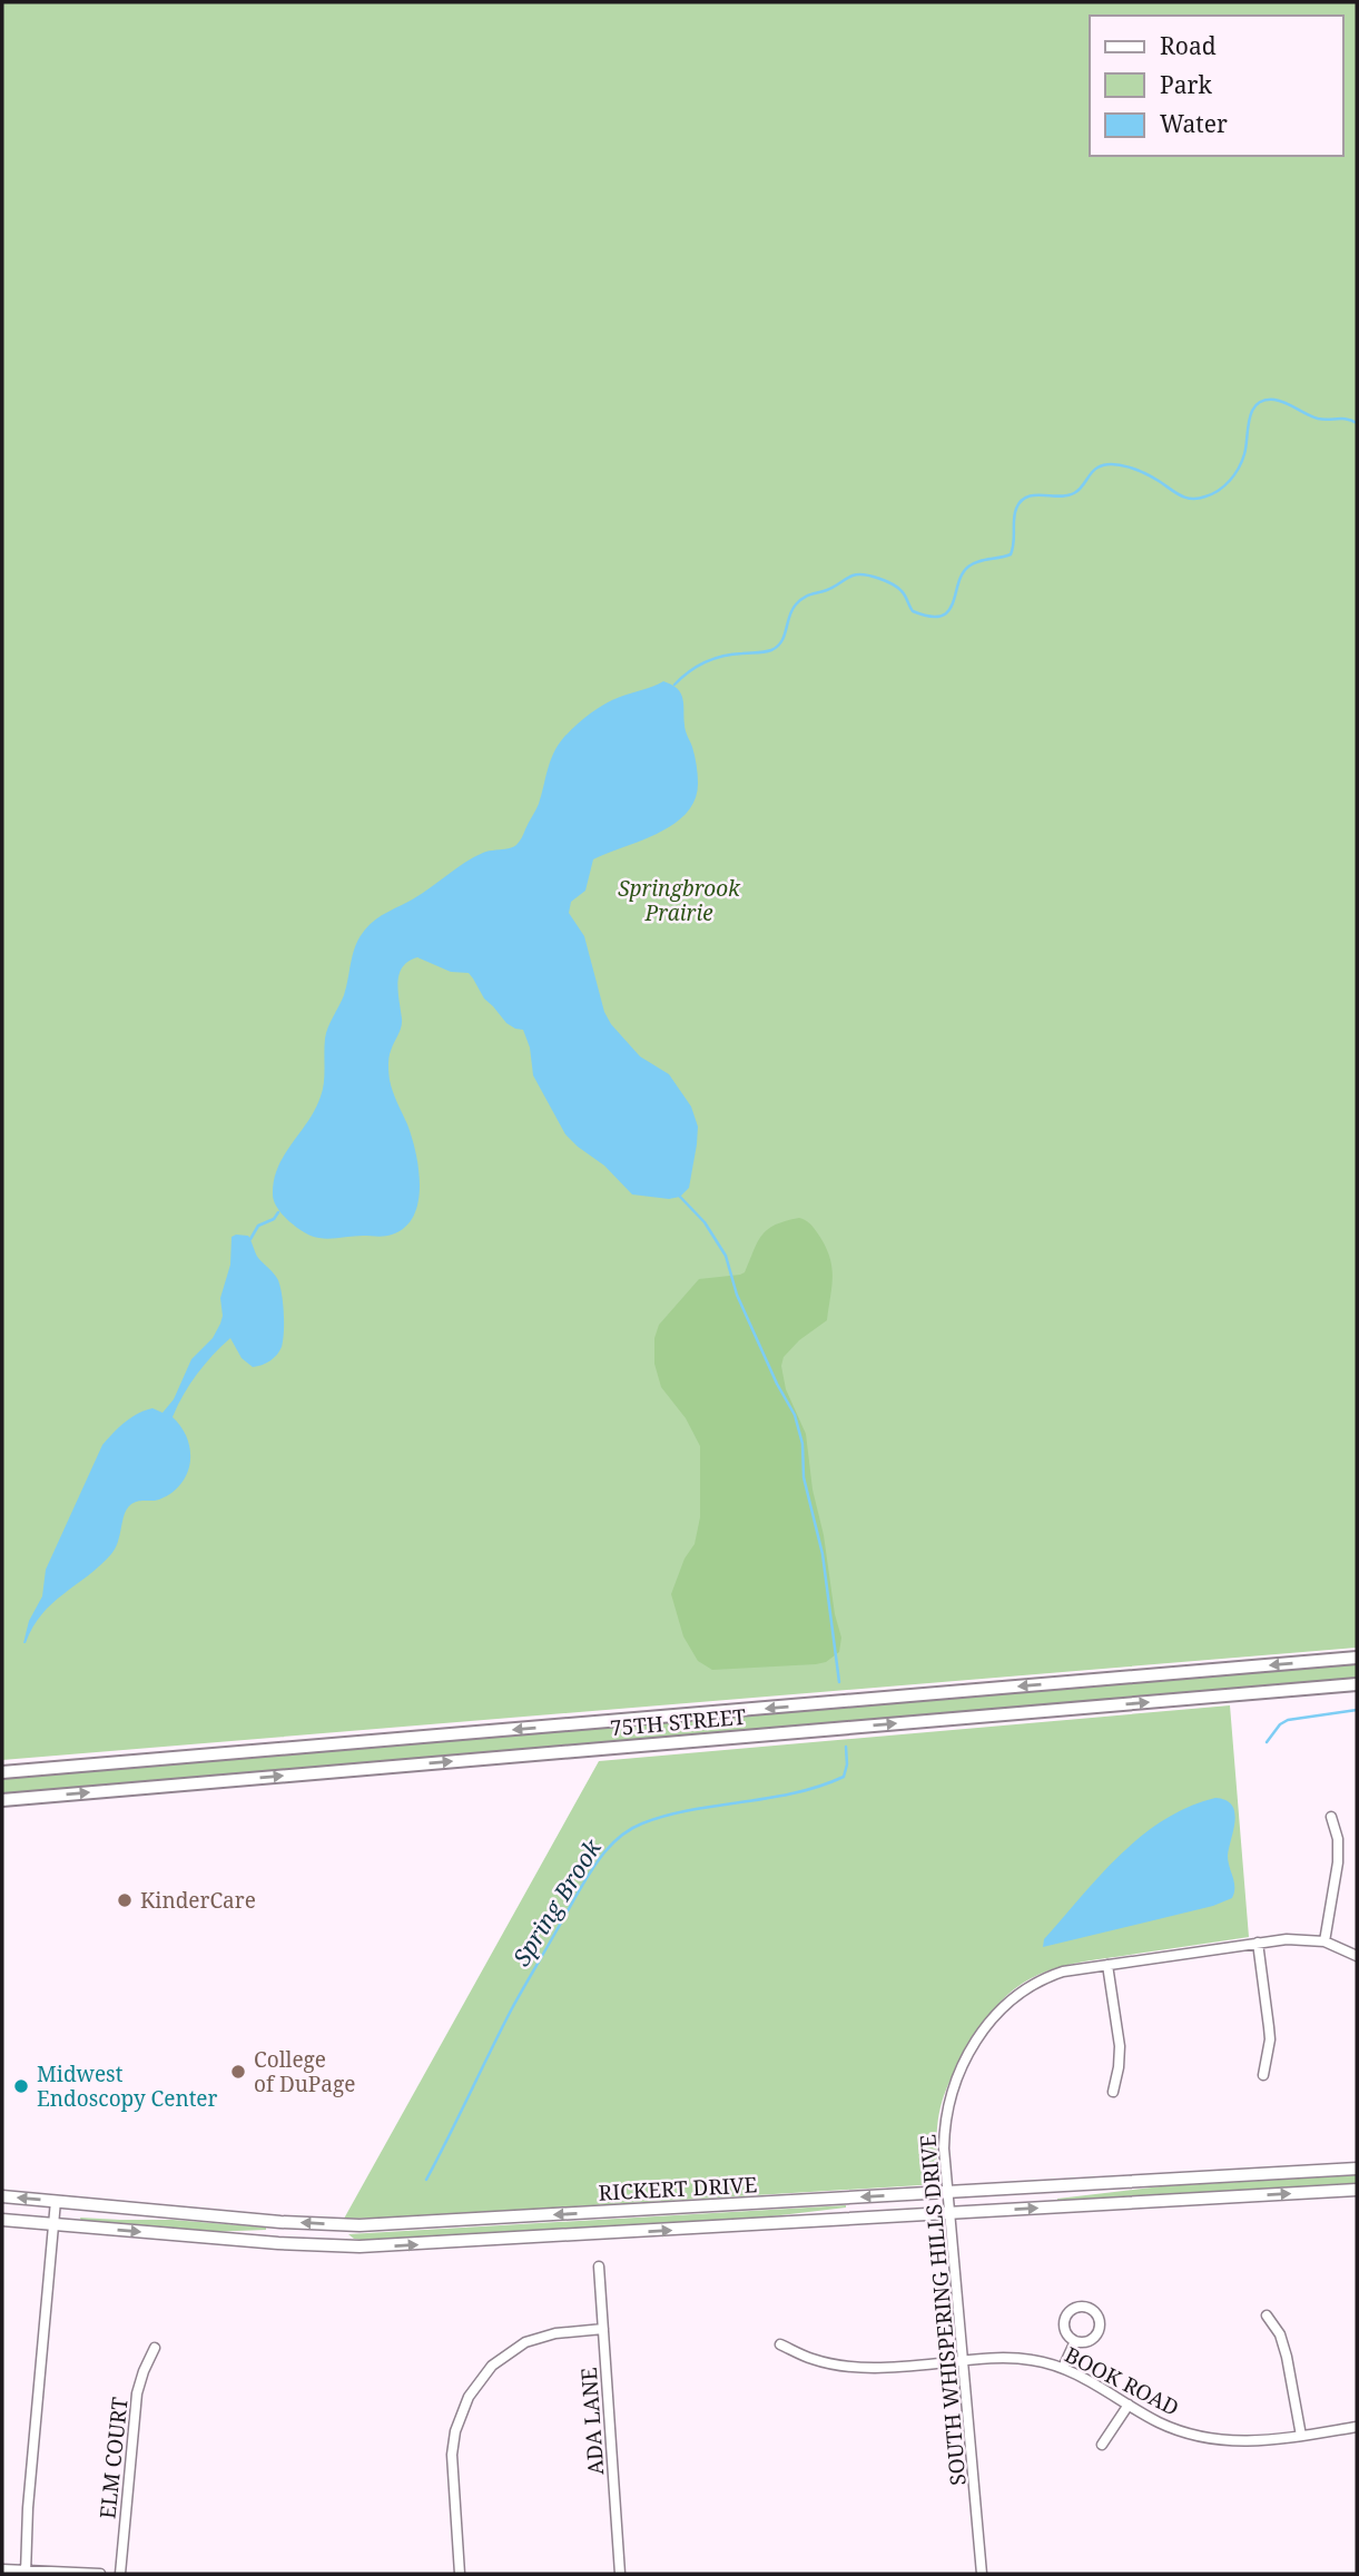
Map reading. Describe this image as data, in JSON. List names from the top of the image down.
{
  "streets": {
    "main road": ["75TH STREET"],
    "street": [
      "RICKERT DRIVE",
      "SOUTH WHISPERING HILLS DRIVE",
      "BOOK ROAD",
      "ADA LANE",
      "ELM COURT"
    ]
  },
  "crossings": [
    ["RICKERT DRIVE", "SOUTH WHISPERING HILLS DRIVE"],
    ["SOUTH WHISPERING HILLS DRIVE", "BOOK ROAD"]
  ],
  "water": ["Spring Brook"],
  "parks": ["Springbrook Prairie"],
  "places": ["KinderCare", "College of DuPage", "Midwest Endoscopy Center"],
  "legend": ["Road", "Park", "Water"]
}
